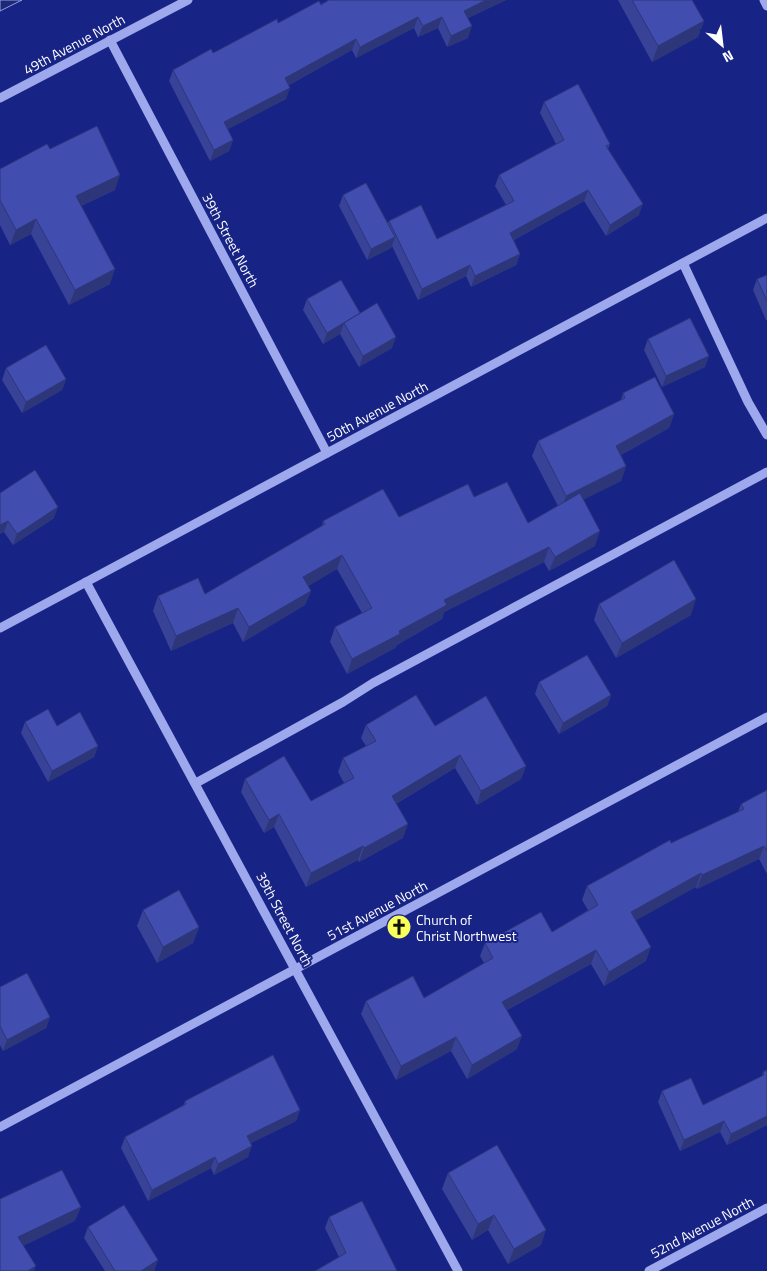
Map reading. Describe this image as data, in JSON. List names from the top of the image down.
{
  "streets": {
    "street": [
      "49th Avenue North",
      "39th Street North",
      "50th Avenue North",
      "51st Avenue North",
      "52nd Avenue North"
    ]
  },
  "crossings": [
    ["49th Avenue North", "39th Street North"],
    ["39th Street North", "50th Avenue North"],
    ["39th Street North", "51st Avenue North"]
  ],
  "places": {
    "church": ["Church of Christ Northwest"]
  },
  "north": "bottom right"
}
